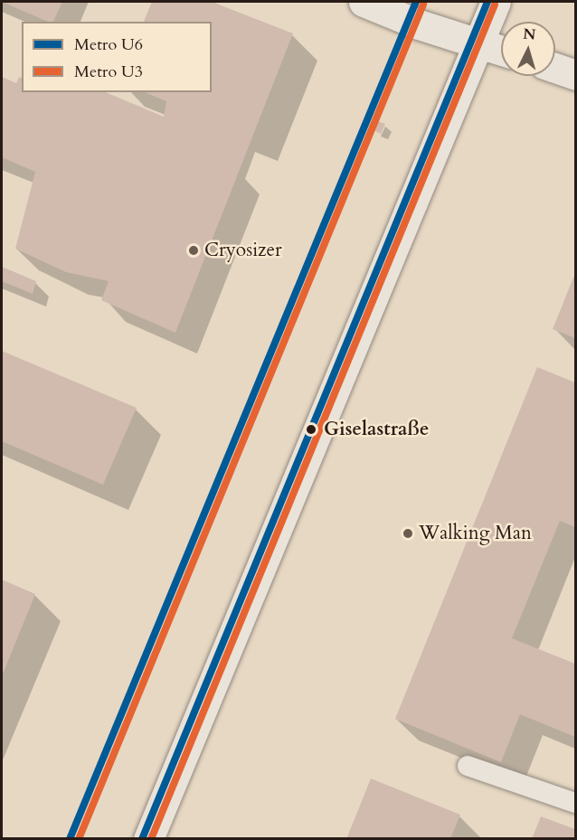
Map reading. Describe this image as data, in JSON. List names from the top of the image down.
{
  "places": ["Cryosizer", "Giselastraße", "Walking Man"],
  "lines": ["metro line U6", "metro line U3"],
  "legend": ["Metro U6", "Metro U3"],
  "north": "top"
}
